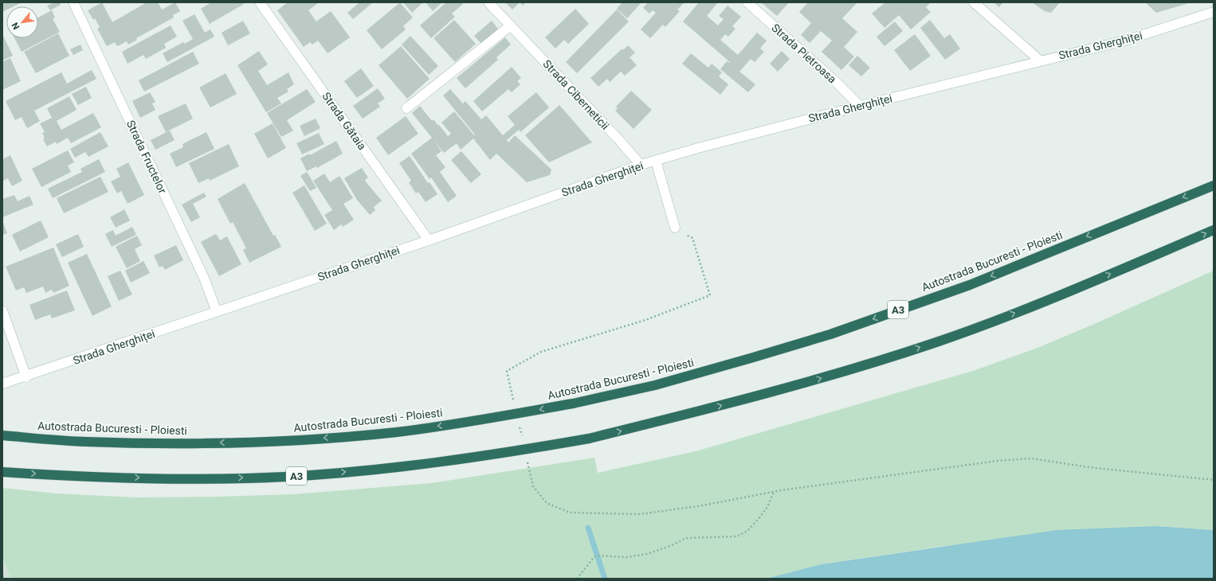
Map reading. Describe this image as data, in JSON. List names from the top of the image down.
{
  "streets": {
    "highway": ["Autostrada Bucuresti - Ploiesti", "A3"],
    "street": [
      "Strada Gherghiței",
      "Strada Pietroasa",
      "Strada Ciberneticii",
      "Strada Gătaia",
      "Strada Fructelor"
    ]
  },
  "crossings": [
    ["Strada Gherghiței", "Strada Pietroasa"],
    ["Strada Gherghiței", "Strada Ciberneticii"],
    ["Strada Gherghiței", "Strada Gătaia"],
    ["Strada Gherghiței", "Strada Fructelor"]
  ],
  "north": "bottom left"
}
